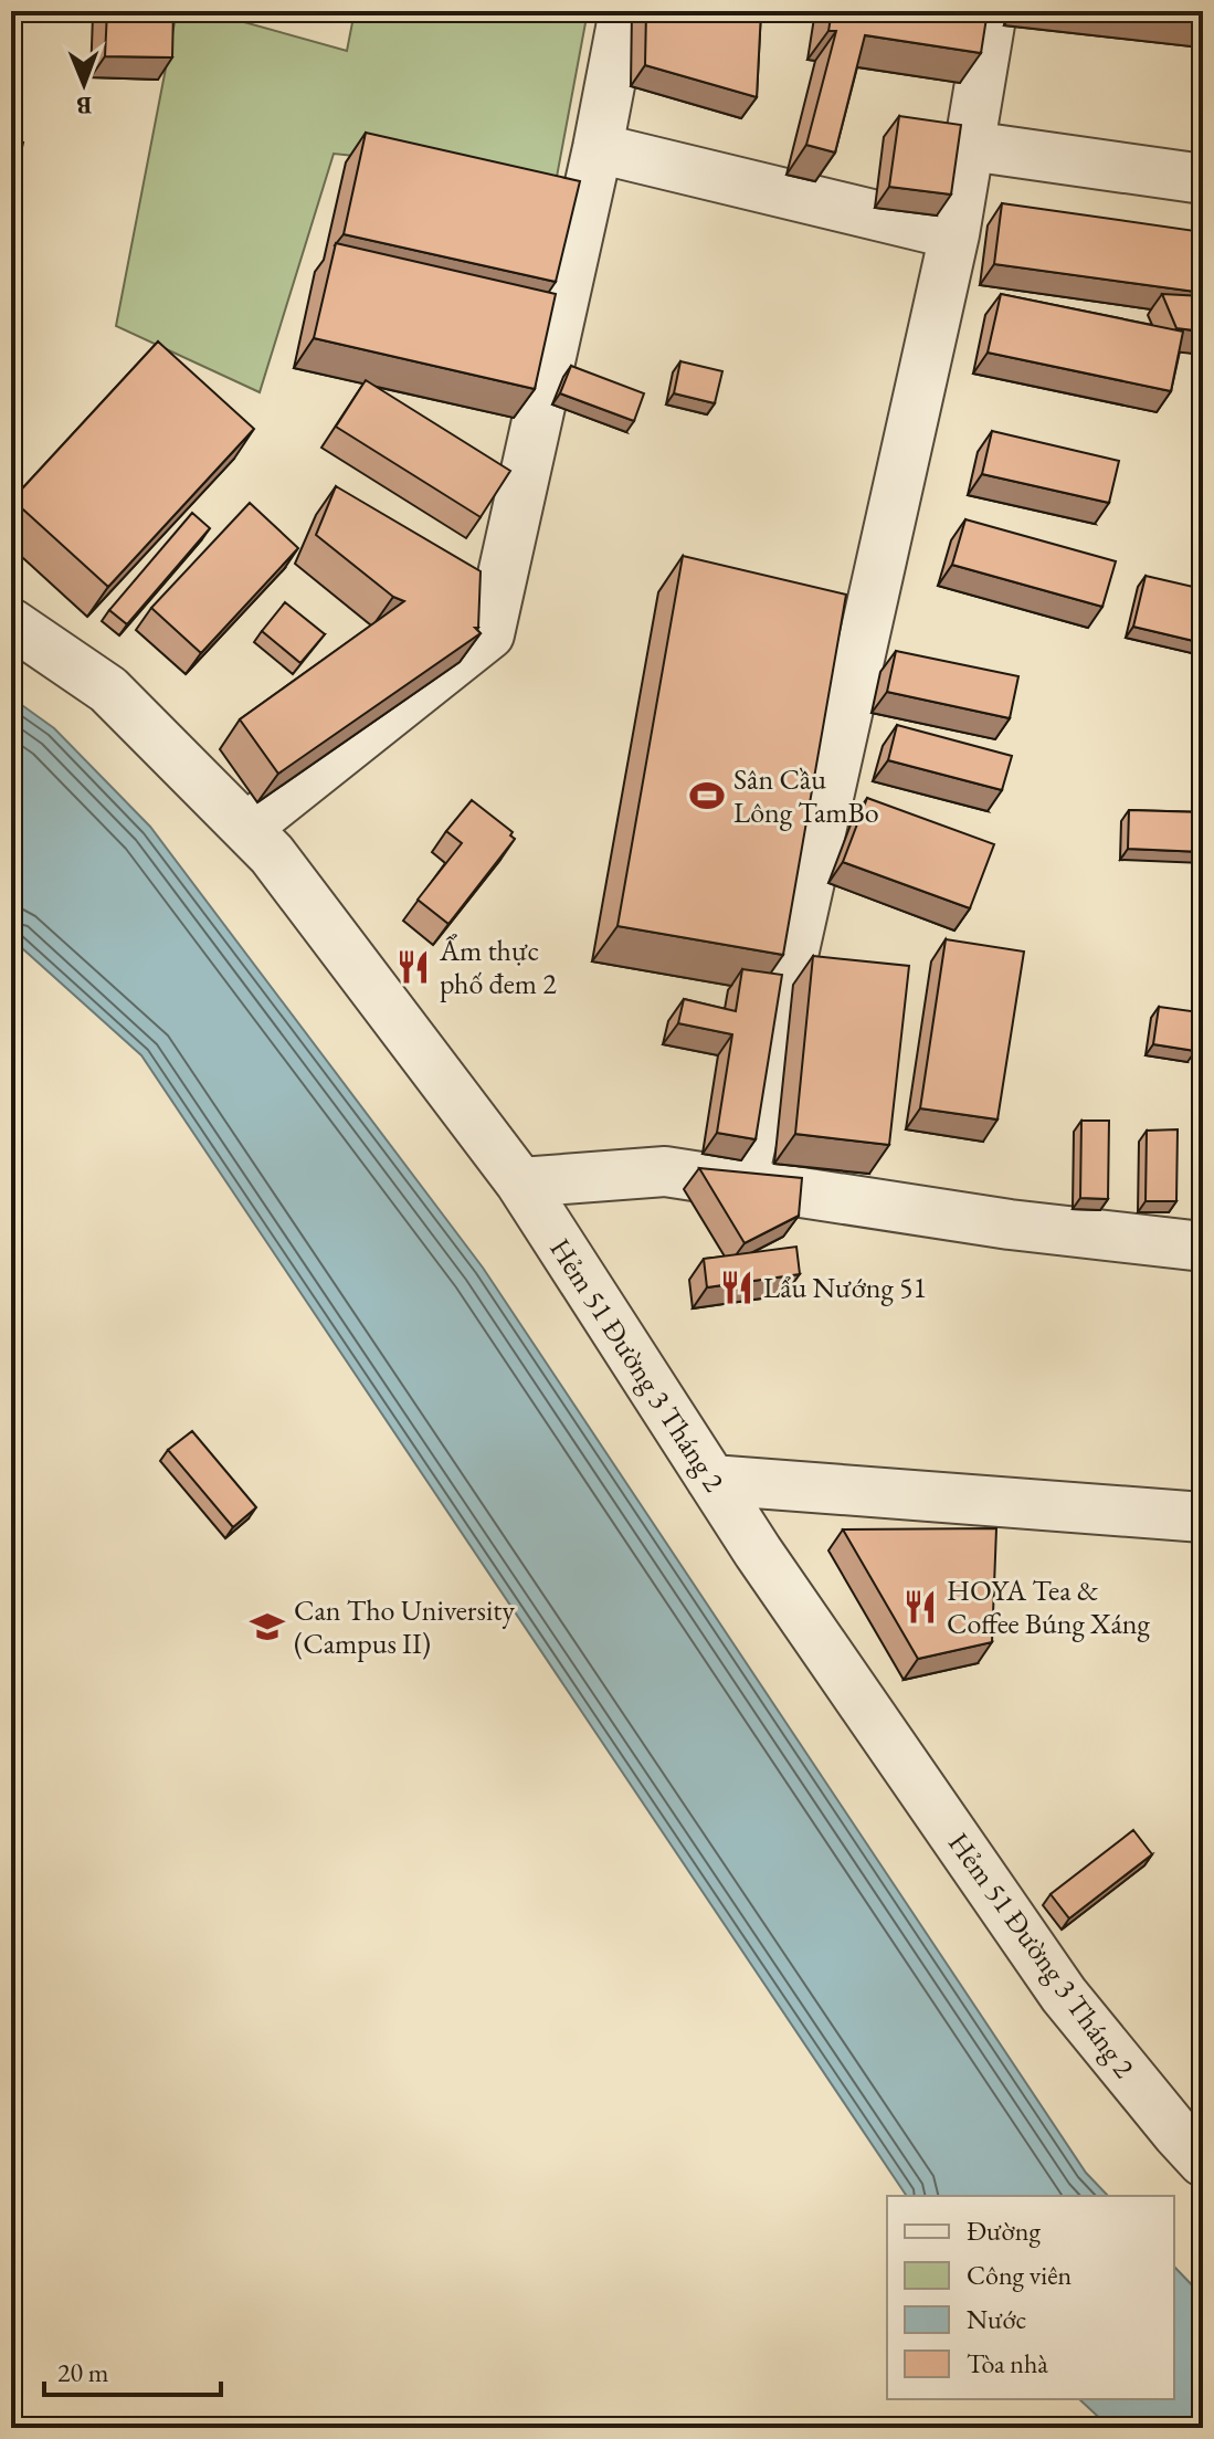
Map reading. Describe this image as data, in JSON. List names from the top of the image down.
{
  "streets": {
    "street": ["Hẻm 51 Đường 3 Tháng 2"]
  },
  "places": {
    "sports": ["Sân Cầu Lông TamBo"],
    "restaurant": ["Ẩm thực phố đem 2", "Lẩu Nướng 51", "HOYA Tea & Coffee Búng Xáng"],
    "school or university": ["Can Tho University (Campus II)"]
  },
  "legend": [
    "Đường",
    "Công viên",
    "Nước",
    "Tòa nhà"
  ],
  "scale_bar": "20 m",
  "north": "bottom"
}
